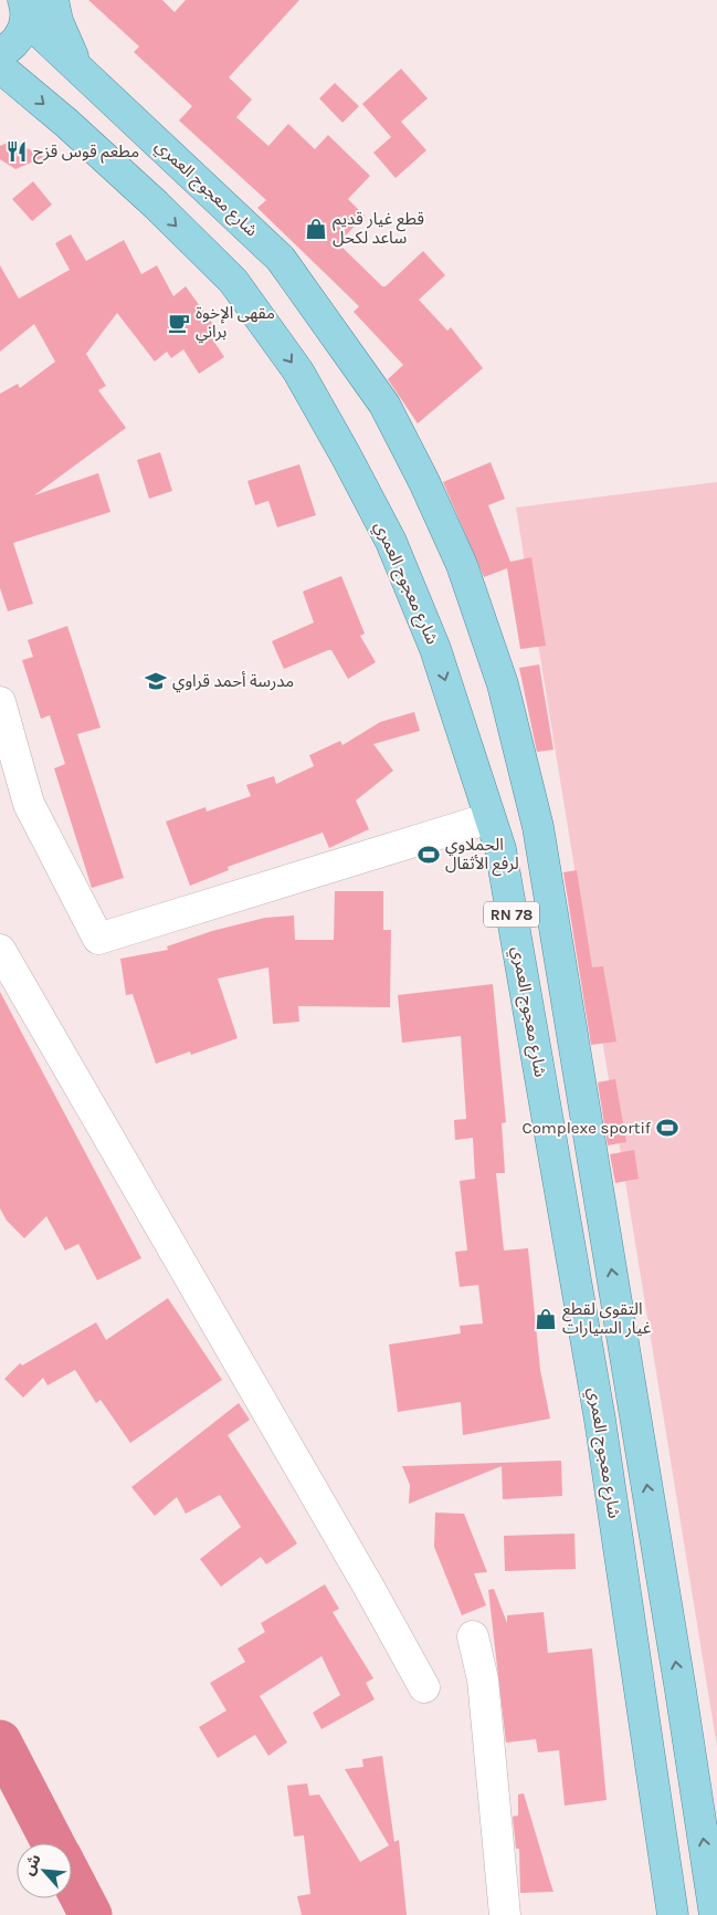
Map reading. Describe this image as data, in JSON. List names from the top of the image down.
{
  "streets": {
    "main road": ["شارع معجوج العمري", "RN 78"]
  },
  "crossings": [
    ["شارع معجوج العمري", "RN 78"]
  ],
  "places": {
    "restaurant": ["مطعم قوس قزح"],
    "shop": ["قطع غيار قديم ساعد لكحل", "التقوى لقطع غيار السيارات"],
    "cafe": ["مقهى الإخوة براني"],
    "school or university": ["مدرسة أحمد قراوي"],
    "sports": ["الحملاوي لرفع الأثقال", "Complexe sportif"]
  },
  "north": "top left"
}
